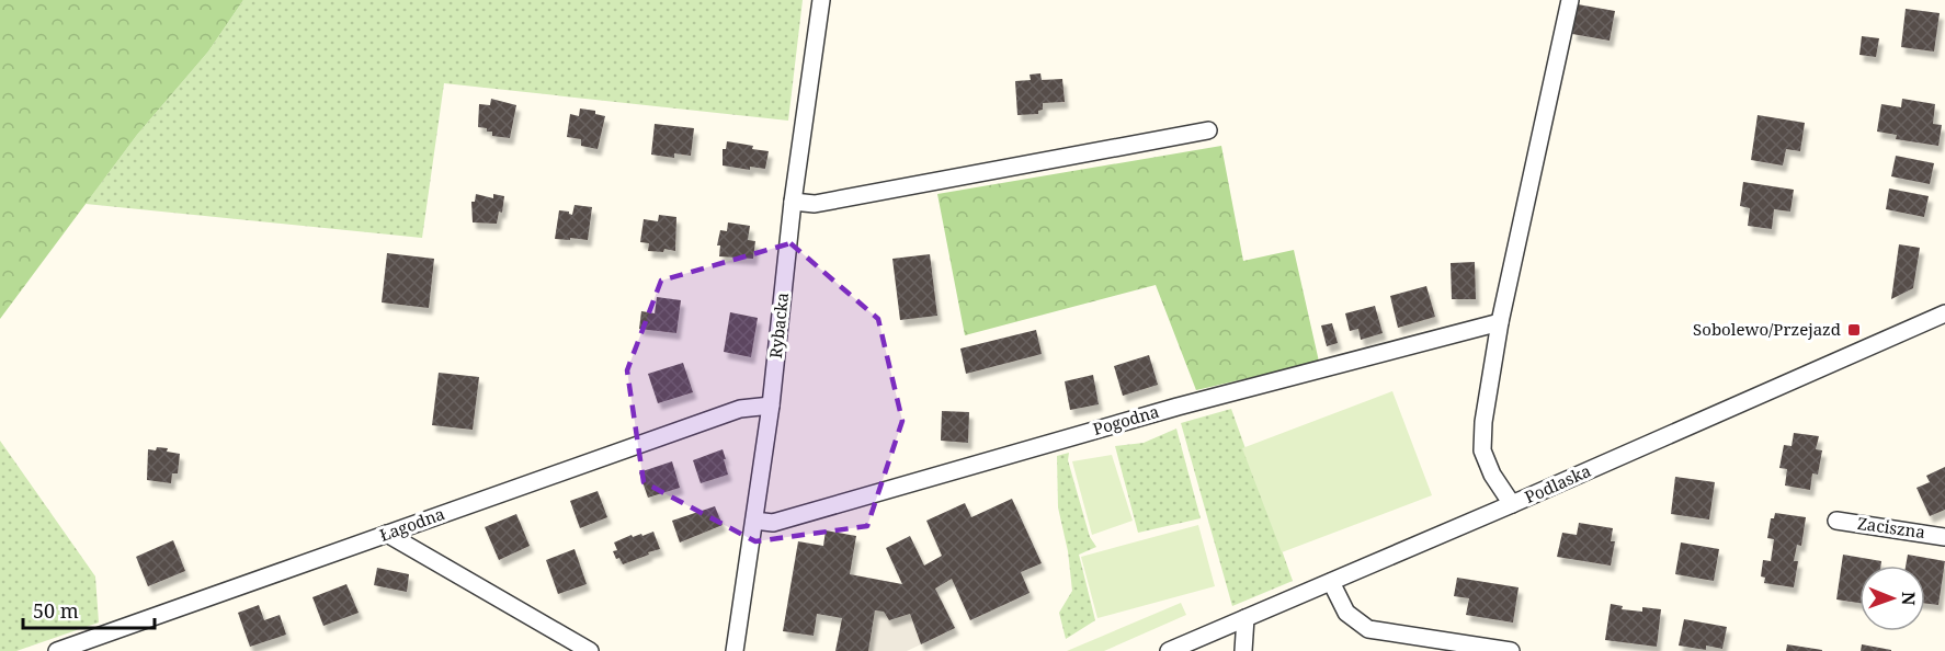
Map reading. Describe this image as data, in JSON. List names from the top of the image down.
{
  "streets": {
    "street": [
      "Rybacka",
      "Pogodna",
      "Podlaska",
      "Łagodna",
      "Zaciszna"
    ]
  },
  "crossings": [
    ["Rybacka", "Pogodna"],
    ["Rybacka", "Łagodna"]
  ],
  "places": {
    "transit": ["Sobolewo/Przejazd"]
  },
  "scale_bar": "50 m",
  "north": "right"
}
